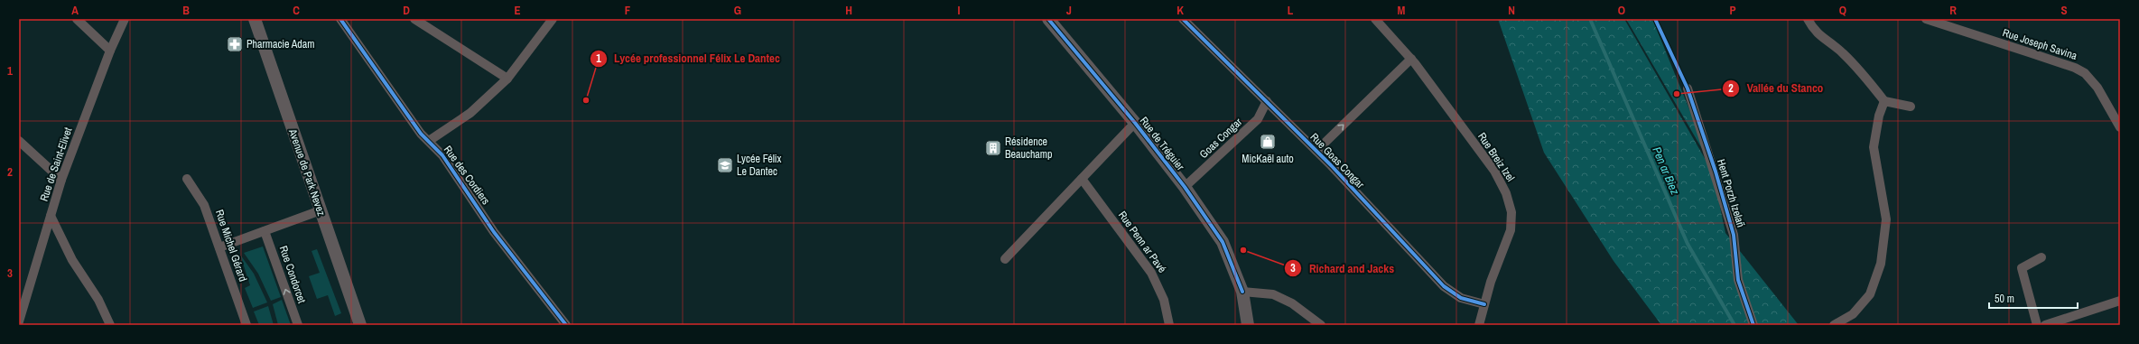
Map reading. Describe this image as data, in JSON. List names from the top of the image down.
{
  "streets": {
    "main road": ["Rue de Tréguier", "Avenue de Park Nevez"],
    "street": [
      "Rue Joseph Savina",
      "Goas Congar",
      "Rue Breiz Izel",
      "Rue Goas Congar",
      "Rue de Saint-Elivet",
      "Rue des Cordiers",
      "Hent Porzh Izelañ",
      "Rue Penn ar Pavé",
      "Rue Michel Gérard",
      "Rue Condorcet"
    ]
  },
  "crossings": [
    ["Goas Congar", "Rue de Tréguier"],
    ["Goas Congar", "Rue Goas Congar"],
    ["Rue Breiz Izel", "Rue Goas Congar"]
  ],
  "one_way": ["Rue Condorcet"],
  "water": ["Pen ar Biez"],
  "places": {
    "pharmacy": ["Pharmacie Adam"],
    "other": ["Vallée du Stanco", "Lycée professionnel Félix Le Dantec", "Richard and Jacks"],
    "shop": ["MicKaël auto"],
    "building": ["Résidence Beauchamp"],
    "school or university": ["Lycée Félix Le Dantec"]
  },
  "scale_bar": "50 m",
  "grid": {
    "columns": [
      "A",
      "B",
      "C",
      "D",
      "E",
      "F",
      "G",
      "H",
      "I",
      "J",
      "K",
      "L",
      "M",
      "N",
      "O",
      "P",
      "Q",
      "R",
      "S"
    ],
    "rows": ["1", "2", "3"]
  }
}
